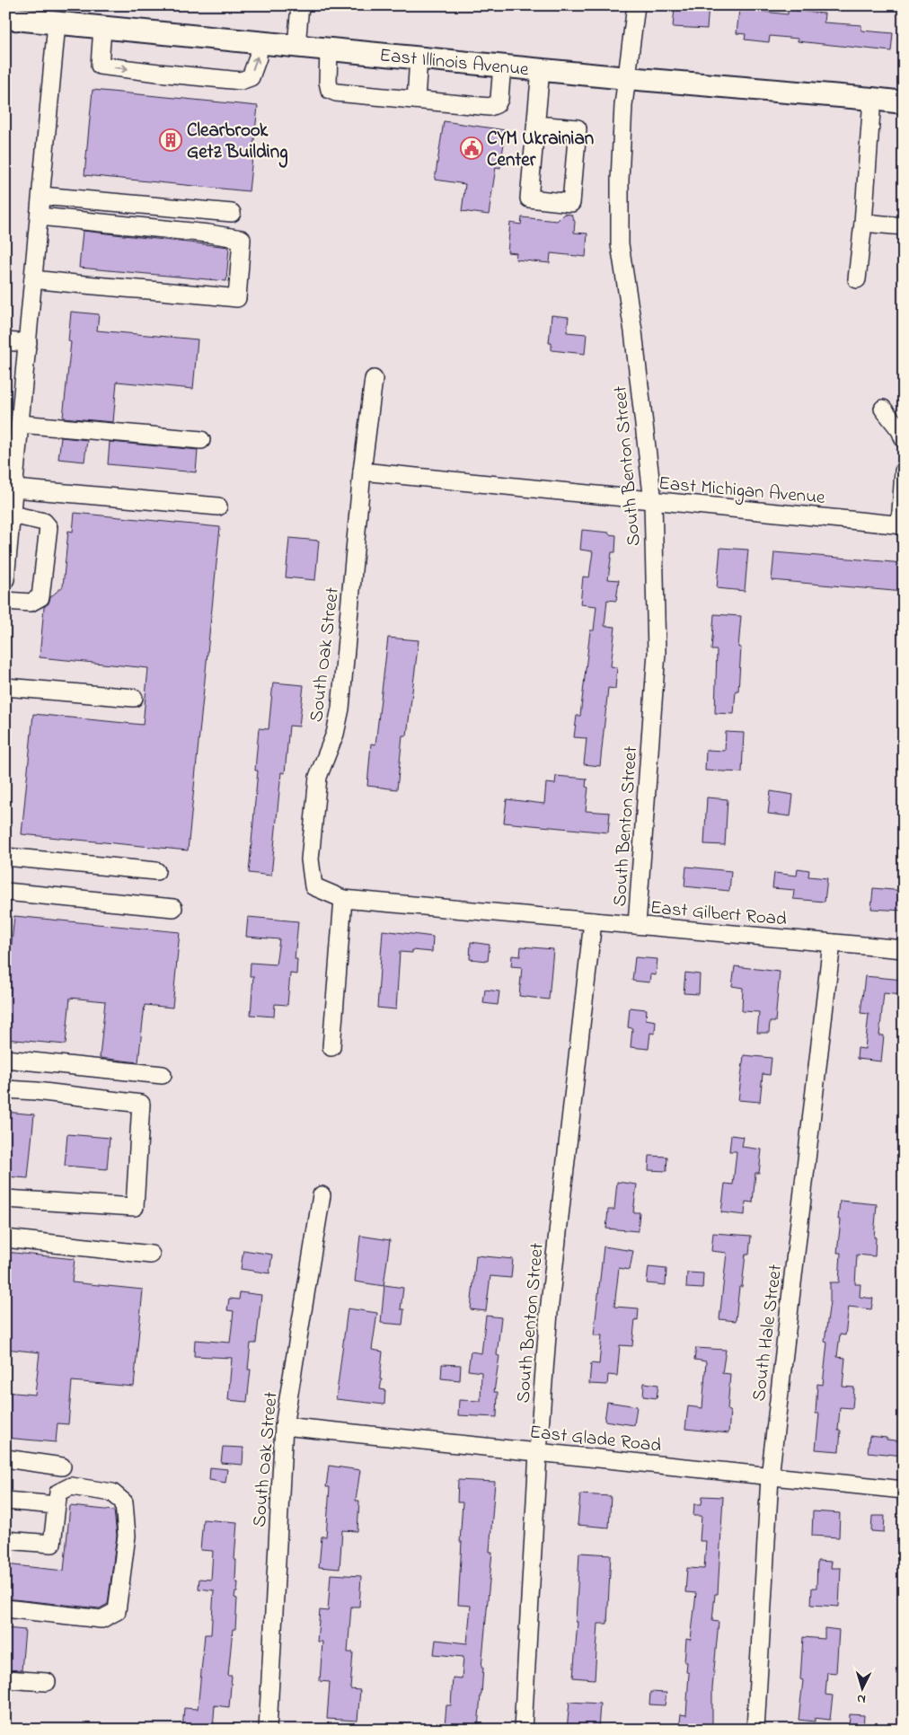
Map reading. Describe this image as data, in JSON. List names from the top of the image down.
{
  "streets": {
    "main road": ["East Illinois Avenue"],
    "street": [
      "South Benton Street",
      "East Michigan Avenue",
      "South Oak Street",
      "East Gilbert Road",
      "South Hale Street",
      "East Glade Road"
    ]
  },
  "crossings": [
    ["East Illinois Avenue", "South Benton Street"],
    ["South Benton Street", "East Michigan Avenue"],
    ["South Benton Street", "East Gilbert Road"],
    ["South Benton Street", "East Glade Road"],
    ["East Michigan Avenue", "South Oak Street"],
    ["South Oak Street", "East Gilbert Road"],
    ["South Oak Street", "East Glade Road"],
    ["East Gilbert Road", "South Hale Street"],
    ["South Hale Street", "East Glade Road"]
  ],
  "places": {
    "building": ["Clearbrook Getz Building"],
    "public building": ["CYM Ukrainian Center"]
  },
  "north": "bottom"
}
